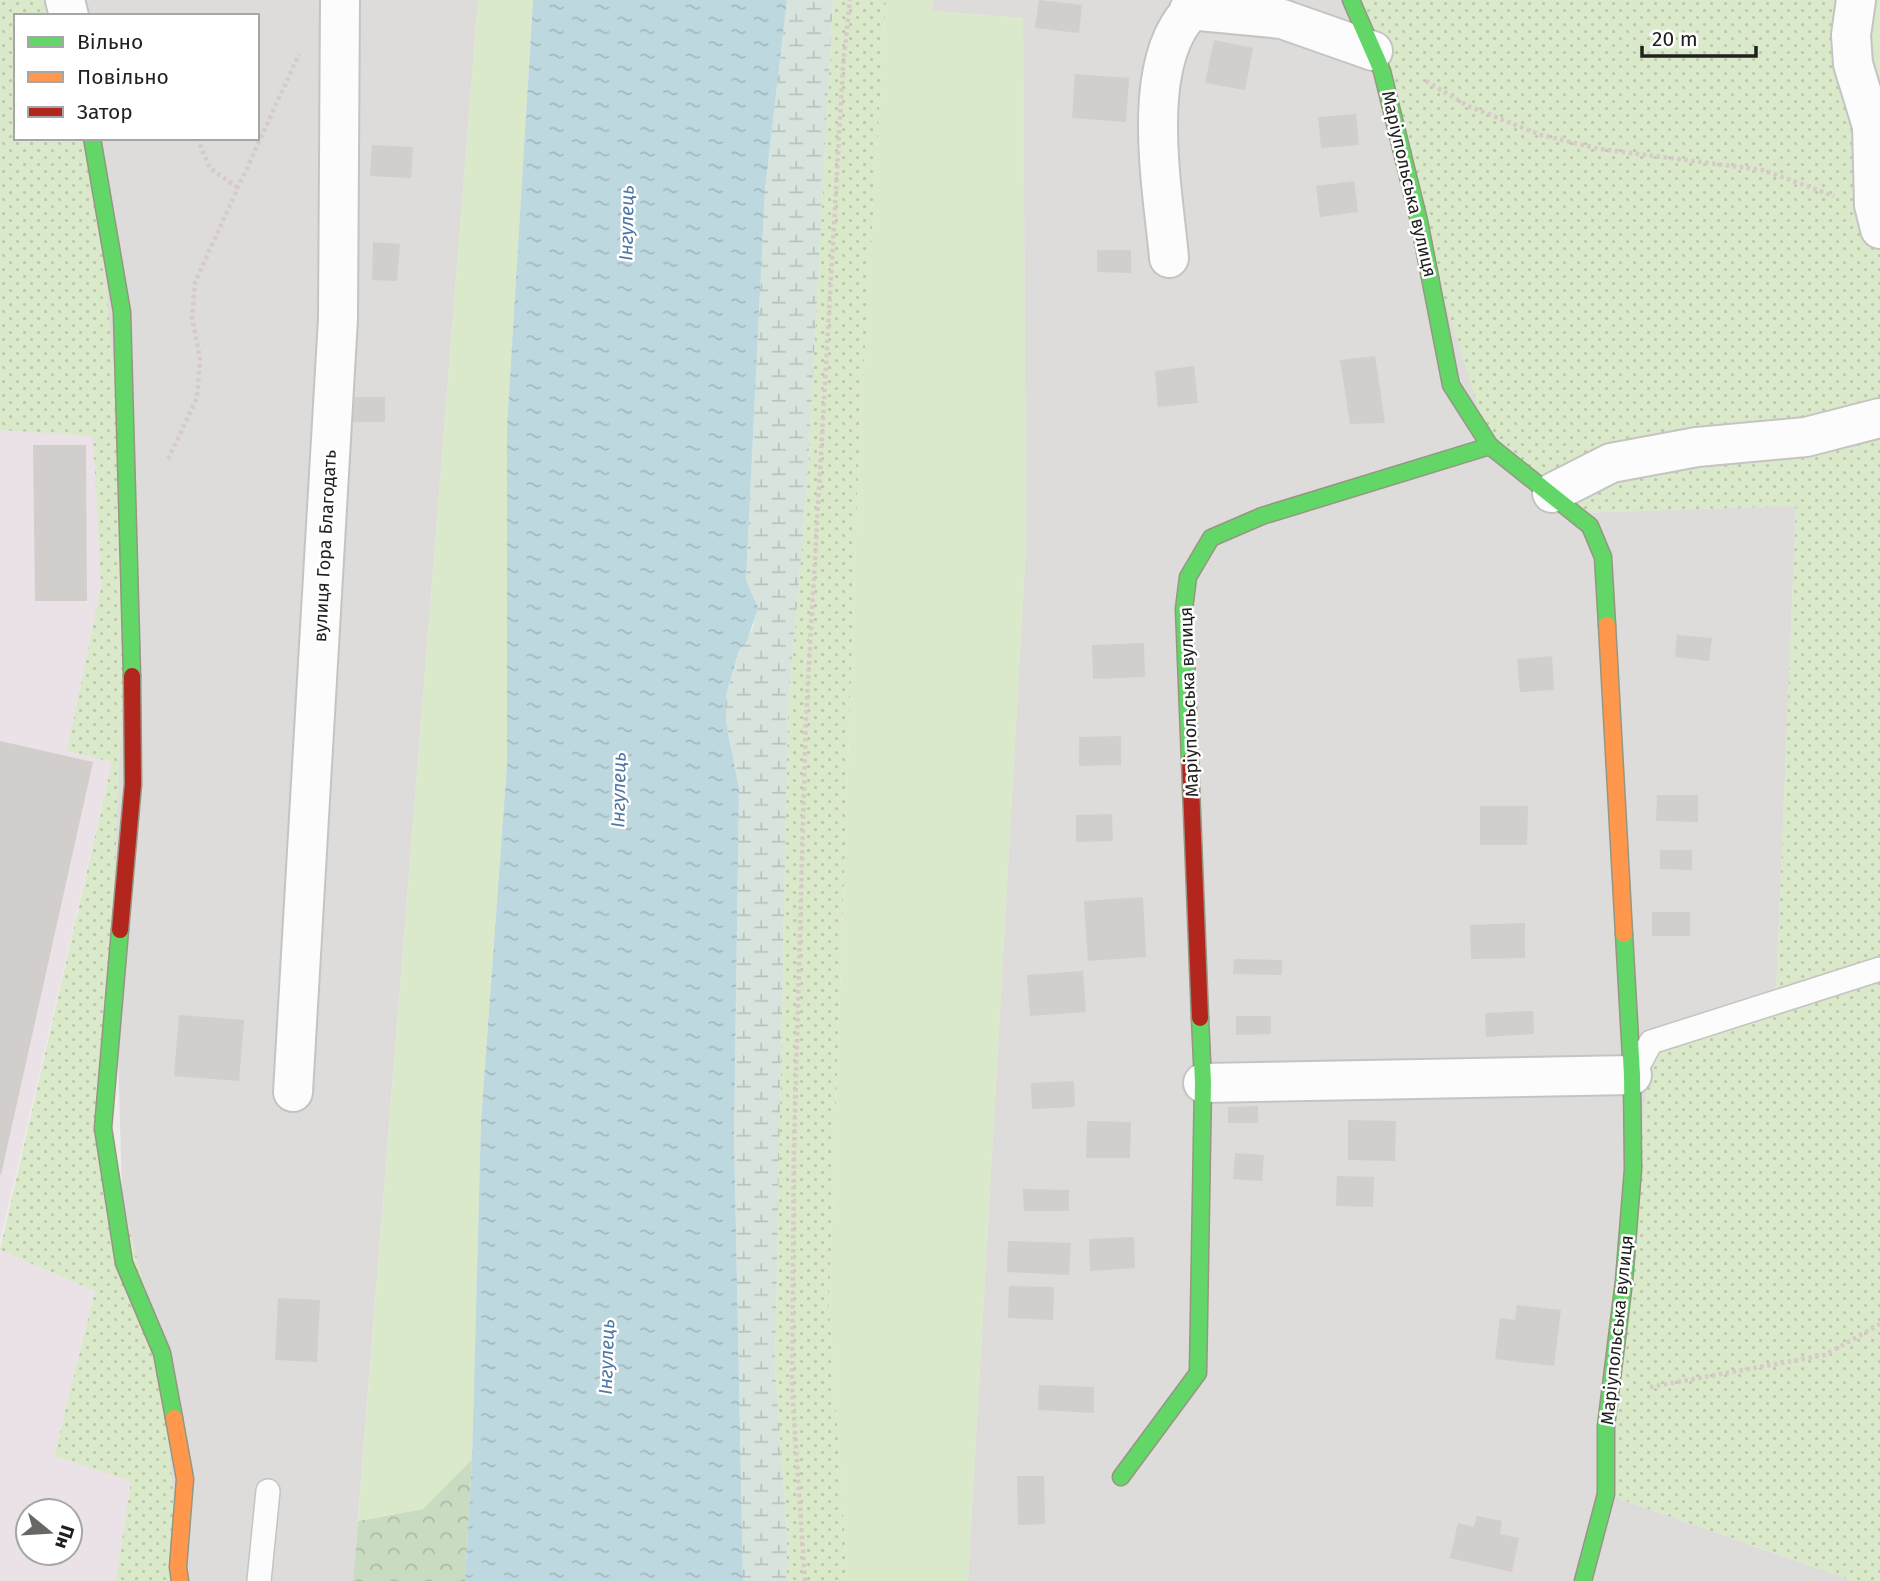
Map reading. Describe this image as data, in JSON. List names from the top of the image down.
{
  "streets": {
    "street": ["Маріупольська вулиця", "вулиця Гора Благодать"]
  },
  "water": ["Інгулець"],
  "legend": ["Вільно", "Повільно", "Затор"],
  "scale_bar": "20 m",
  "north": "right"
}
